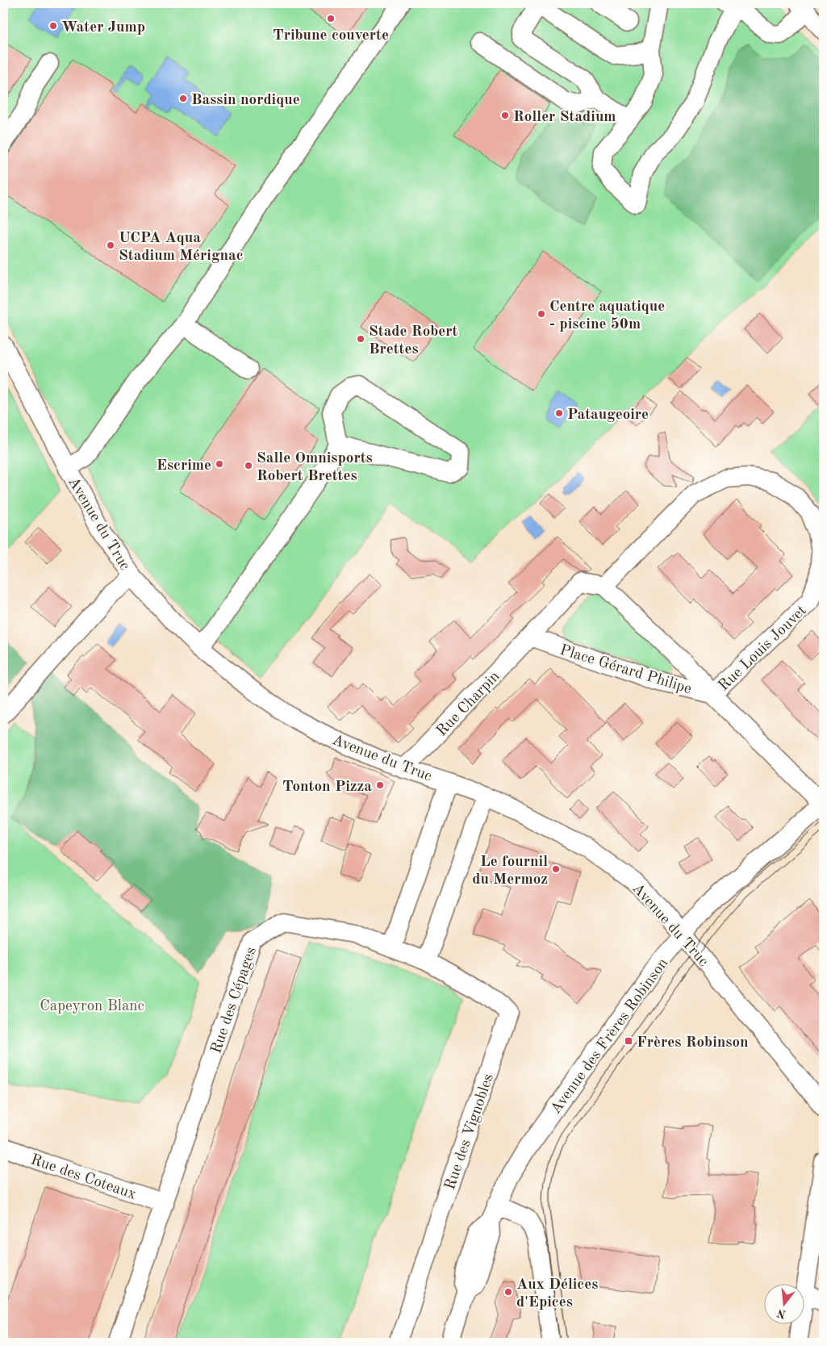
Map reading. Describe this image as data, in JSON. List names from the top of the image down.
{
  "streets": {
    "street": [
      "Avenue du Truc",
      "Rue Louis Jouvet",
      "Place Gérard Philipe",
      "Rue Charpin",
      "Rue des Cépages",
      "Avenue des Frères Robinson",
      "Rue des Vignobles",
      "Rue des Coteaux"
    ]
  },
  "crossings": [
    ["Avenue du Truc", "Rue Charpin"],
    ["Avenue du Truc", "Avenue des Frères Robinson"],
    ["Rue Louis Jouvet", "Place Gérard Philipe"],
    ["Rue Louis Jouvet", "Avenue des Frères Robinson"],
    ["Place Gérard Philipe", "Rue Charpin"],
    ["Rue des Cépages", "Rue des Vignobles"],
    ["Rue des Cépages", "Rue des Coteaux"]
  ],
  "parks": ["Capeyron Blanc"],
  "places": {
    "other": [
      "Tribune couverte",
      "Water Jump",
      "Bassin nordique",
      "Roller Stadium",
      "UCPA Aqua Stadium Mérignac",
      "Centre aquatique - piscine 50m",
      "Stade Robert Brettes",
      "Pataugeoire",
      "Escrime",
      "Salle Omnisports Robert Brettes",
      "Tonton Pizza",
      "Le fournil du Mermoz",
      "Aux Délices d'Epices"
    ],
    "transit": ["Frères Robinson"]
  },
  "north": "bottom"
}
